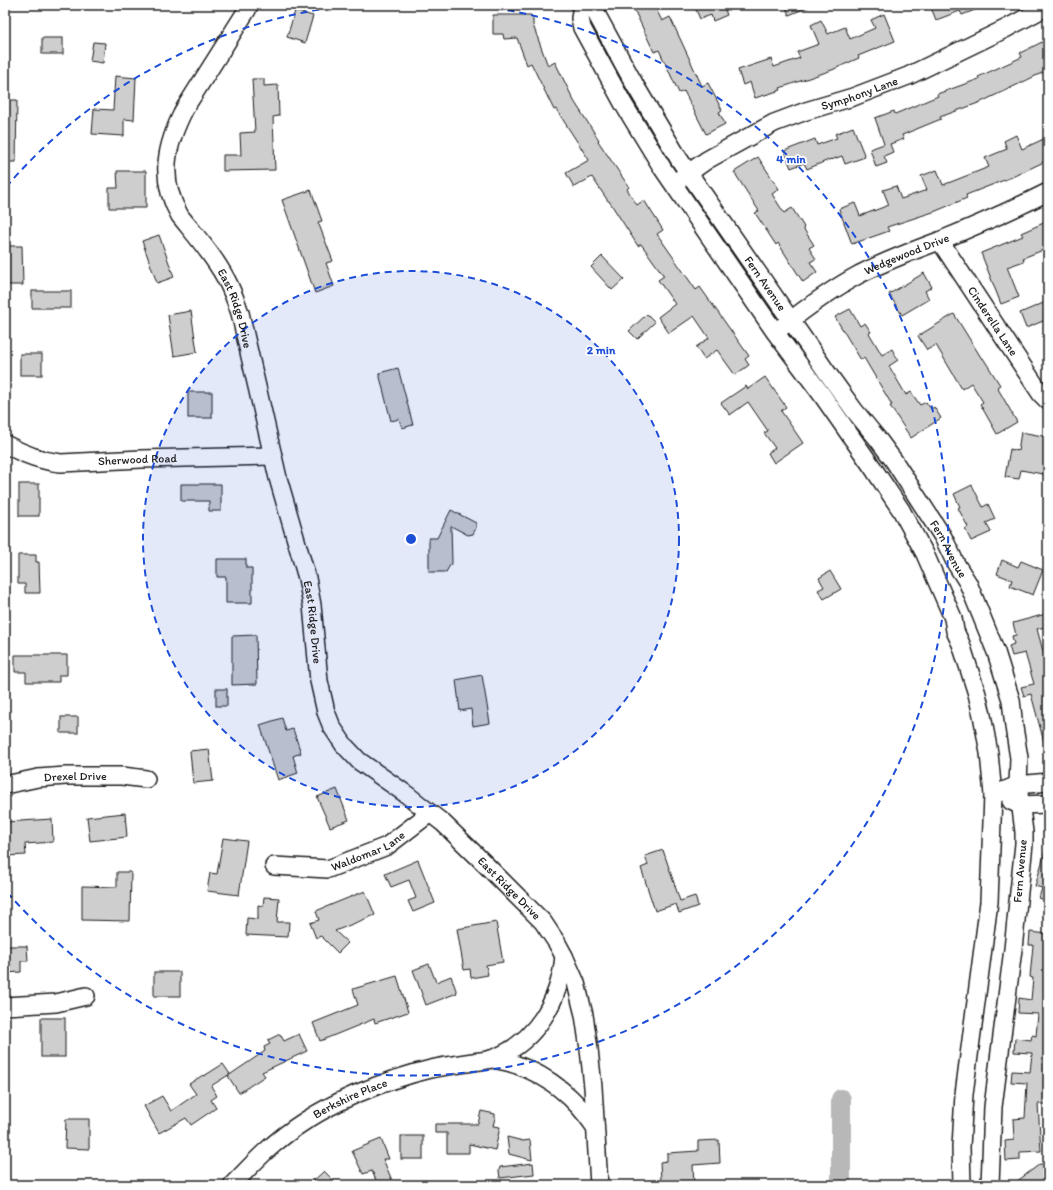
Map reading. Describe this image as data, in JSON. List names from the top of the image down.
{
  "streets": {
    "street": [
      "Symphony Lane",
      "Wedgewood Drive",
      "Fern Avenue",
      "East Ridge Drive",
      "Cinderella Lane",
      "Sherwood Road",
      "Drexel Drive",
      "Waldomar Lane",
      "Berkshire Place"
    ]
  },
  "crossings": [
    ["Symphony Lane", "Fern Avenue"],
    ["Wedgewood Drive", "Fern Avenue"],
    ["Wedgewood Drive", "Cinderella Lane"],
    ["East Ridge Drive", "Sherwood Road"],
    ["East Ridge Drive", "Waldomar Lane"],
    ["East Ridge Drive", "Berkshire Place"]
  ],
  "rings": ["4 min", "2 min"]
}
